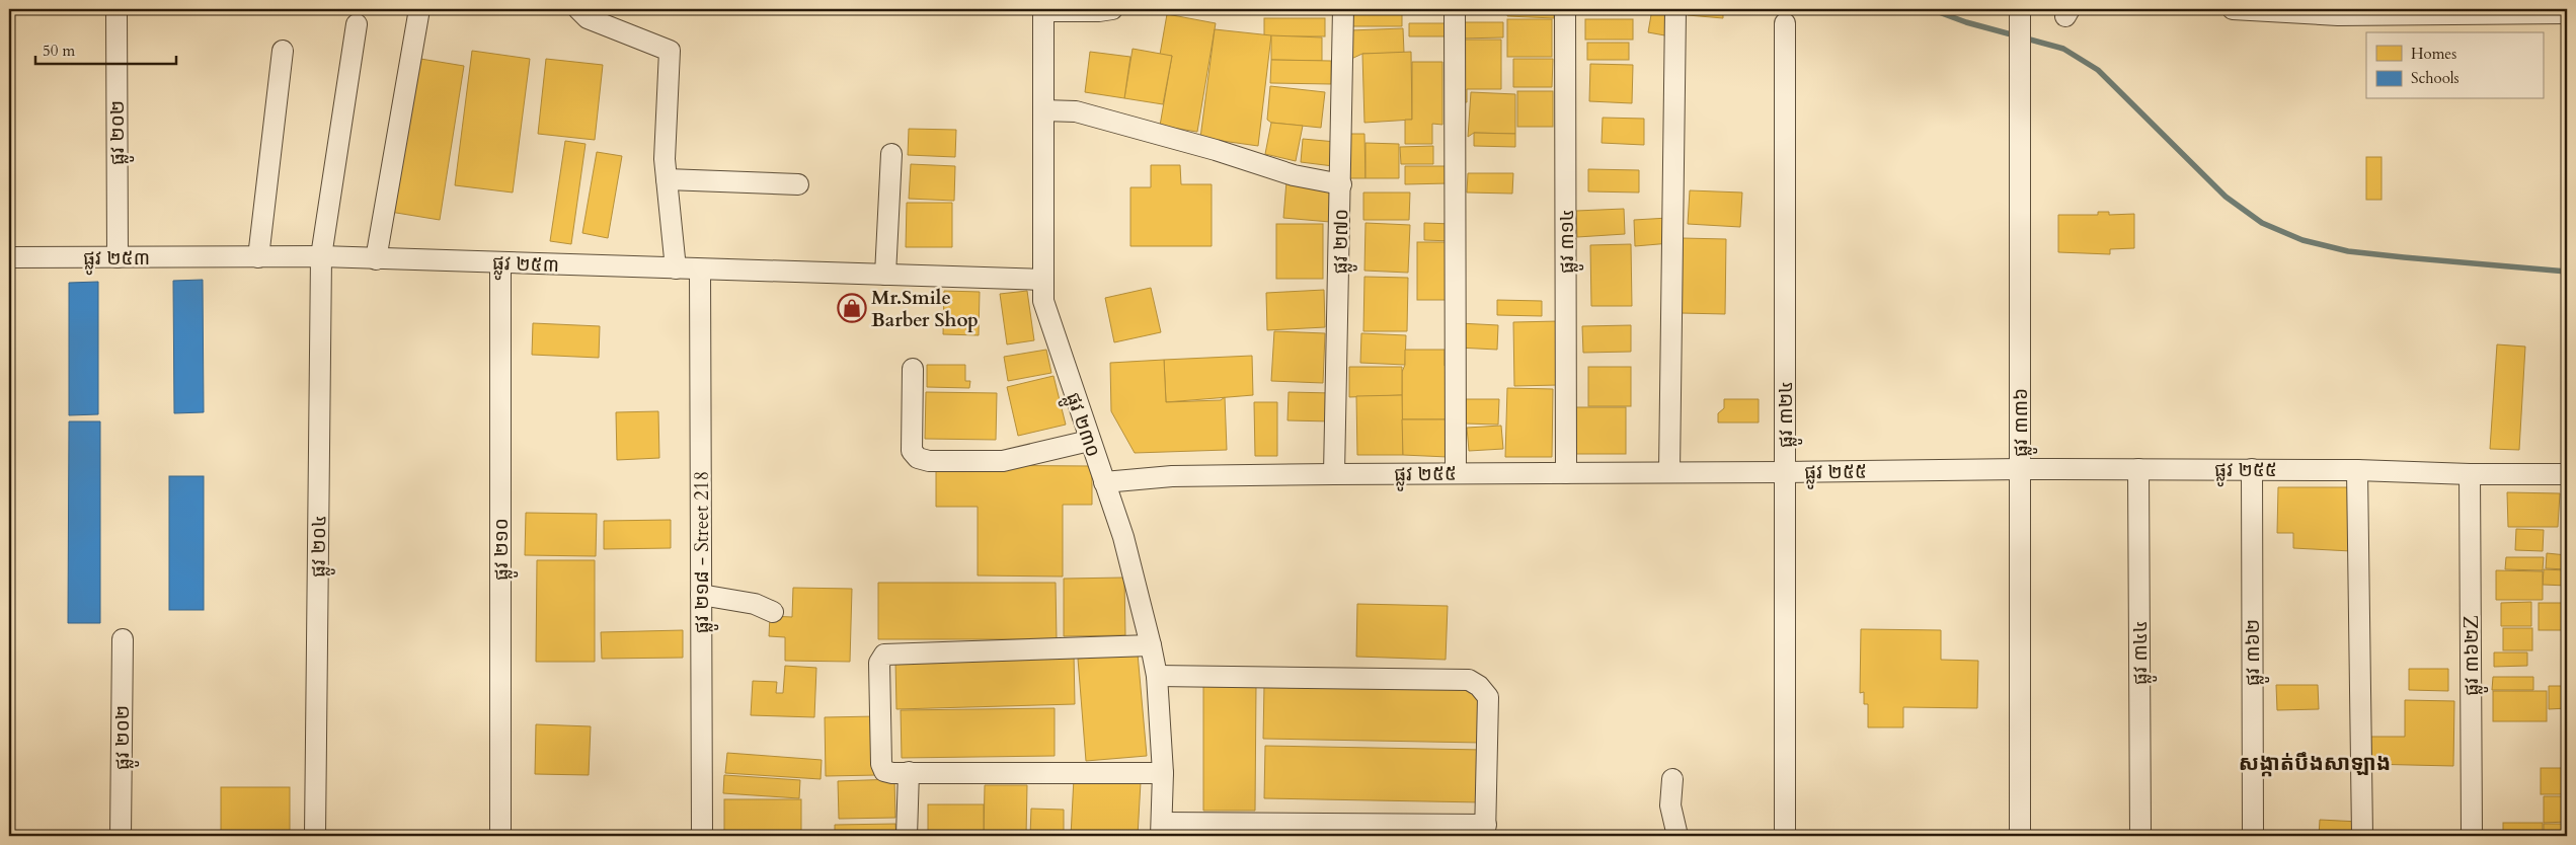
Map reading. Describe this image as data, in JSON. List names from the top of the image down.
{
  "streets": {
    "street": [
      "ផ្លូវ ២០២",
      "ផ្លូវ ២៧០",
      "ផ្លូវ ៣១៤",
      "ផ្លូវ ២៥៣",
      "ផ្លូវ ៣២៤",
      "ផ្លូវ ៣៣៦",
      "ផ្លូវ ២៣០",
      "ផ្លូវ ២៥៥",
      "ផ្លូវ ២០៤",
      "ផ្លូវ ២១០",
      "ផ្លូវ ២១៨ - Street 218",
      "ផ្លូវ ៣៤៤",
      "ផ្លូវ ៣៦២",
      "ផ្លូវ ៣៦២Z"
    ]
  },
  "crossings": [
    ["ផ្លូវ ២០២", "ផ្លូវ ២៥៣"],
    ["ផ្លូវ ២៧០", "ផ្លូវ ២៥៥"],
    ["ផ្លូវ ៣១៤", "ផ្លូវ ២៥៥"],
    ["ផ្លូវ ២៥៣", "ផ្លូវ ២៣០"],
    ["ផ្លូវ ២៥៣", "ផ្លូវ ២០៤"],
    ["ផ្លូវ ២៥៣", "ផ្លូវ ២១០"],
    ["ផ្លូវ ២៥៣", "ផ្លូវ ២១៨ - Street 218"],
    ["ផ្លូវ ៣២៤", "ផ្លូវ ២៥៥"],
    ["ផ្លូវ ៣៣៦", "ផ្លូវ ២៥៥"],
    ["ផ្លូវ ២៣០", "ផ្លូវ ២៥៥"],
    ["ផ្លូវ ២៥៥", "ផ្លូវ ៣៤៤"],
    ["ផ្លូវ ២៥៥", "ផ្លូវ ៣៦២"],
    ["ផ្លូវ ២៥៥", "ផ្លូវ ៣៦២Z"]
  ],
  "districts": ["សង្កាត់បឹងសាឡាង"],
  "places": {
    "shop": ["Mr.Smile Barber Shop"]
  },
  "legend": ["Homes", "Schools"],
  "scale_bar": "50 m"
}
